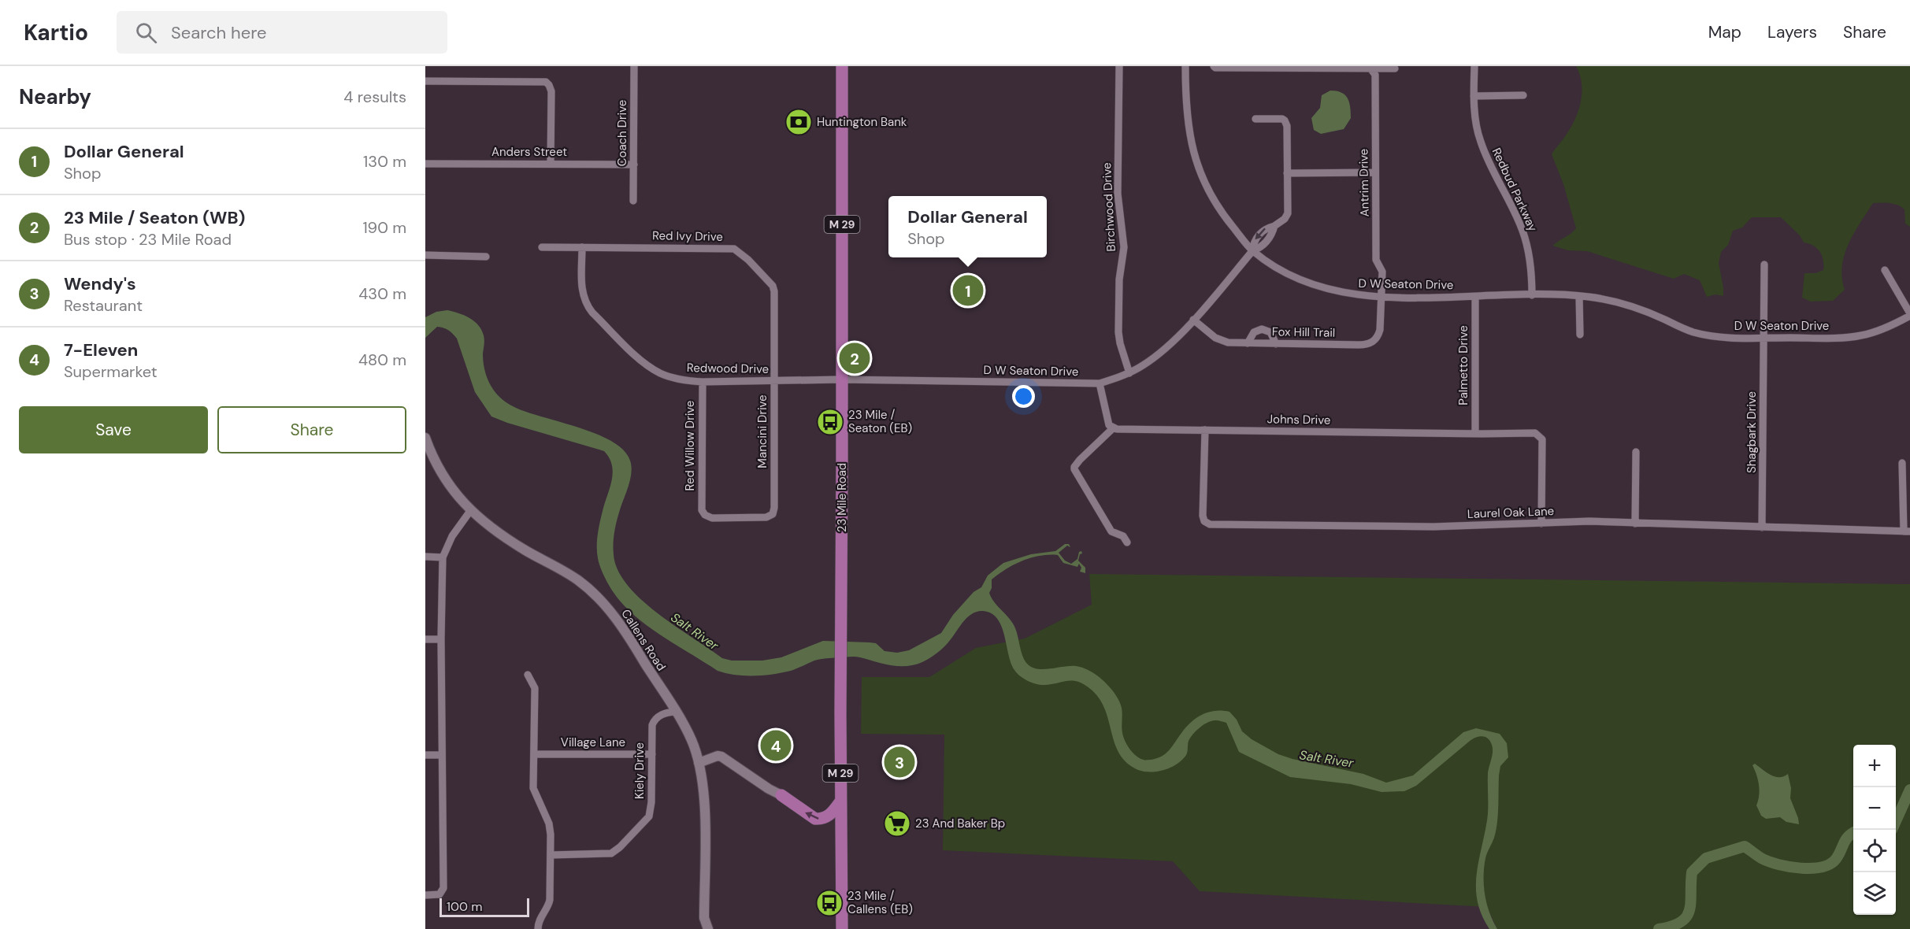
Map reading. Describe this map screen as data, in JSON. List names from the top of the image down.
{
  "streets": {
    "main road": ["M 29", "23 Mile Road"],
    "street": [
      "Coach Drive",
      "Anders Street",
      "Antrim Drive",
      "Redbud Parkway",
      "Birchwood Drive",
      "Red Ivy Drive",
      "D W Seaton Drive",
      "Fox Hill Trail",
      "Palmetto Drive",
      "Redwood Drive",
      "Johns Drive",
      "Mancini Drive",
      "Shagbark Drive",
      "Red Willow Drive",
      "Laurel Oak Lane",
      "Callens Road",
      "Village Lane",
      "Kiely Drive"
    ]
  },
  "crossings": [
    ["Coach Drive", "Anders Street"],
    ["Antrim Drive", "D W Seaton Drive"],
    ["Antrim Drive", "Fox Hill Trail"],
    ["Redbud Parkway", "D W Seaton Drive"],
    ["Birchwood Drive", "D W Seaton Drive"],
    ["Red Ivy Drive", "Redwood Drive"],
    ["Red Ivy Drive", "Mancini Drive"],
    ["D W Seaton Drive", "Fox Hill Trail"],
    ["D W Seaton Drive", "Palmetto Drive"],
    ["D W Seaton Drive", "Redwood Drive"],
    ["D W Seaton Drive", "Shagbark Drive"],
    ["D W Seaton Drive", "23 Mile Road"],
    ["Palmetto Drive", "Johns Drive"],
    ["Redwood Drive", "Mancini Drive"],
    ["Redwood Drive", "Red Willow Drive"],
    ["Redwood Drive", "23 Mile Road"],
    ["Johns Drive", "Laurel Oak Lane"],
    ["Mancini Drive", "Red Willow Drive"],
    ["Shagbark Drive", "Laurel Oak Lane"],
    ["Callens Road", "Kiely Drive"],
    ["Village Lane", "Kiely Drive"]
  ],
  "water": ["Salt River"],
  "places": {
    "bank": ["Huntington Bank"],
    "bus stop": ["23 Mile / Seaton (EB)", "23 Mile / Callens (EB)"],
    "supermarket": ["23 And Baker Bp"]
  },
  "scale_bar": "100 m",
  "page": {
    "header": "Kartio",
    "search": "Search here",
    "nav": ["Map", "Layers", "Share"],
    "heading": ["Nearby", "4 results"],
    "list": [
      {
        "mark": "1",
        "name": "Dollar General",
        "note": "Shop",
        "value": "130 m"
      },
      {
        "mark": "2",
        "name": "23 Mile / Seaton (WB)",
        "note": "Bus stop · 23 Mile Road",
        "value": "190 m"
      },
      {
        "mark": "3",
        "name": "Wendy's",
        "note": "Restaurant",
        "value": "430 m"
      },
      {
        "mark": "4",
        "name": "7-Eleven",
        "note": "Supermarket",
        "value": "480 m"
      }
    ],
    "popup": ["Dollar General", "Shop"],
    "pins": [
      "1",
      "2",
      "4",
      "3"
    ],
    "buttons": ["Save", "Share"],
    "map_buttons": ["+", "−"],
    "scale": "100 m"
  }
}
